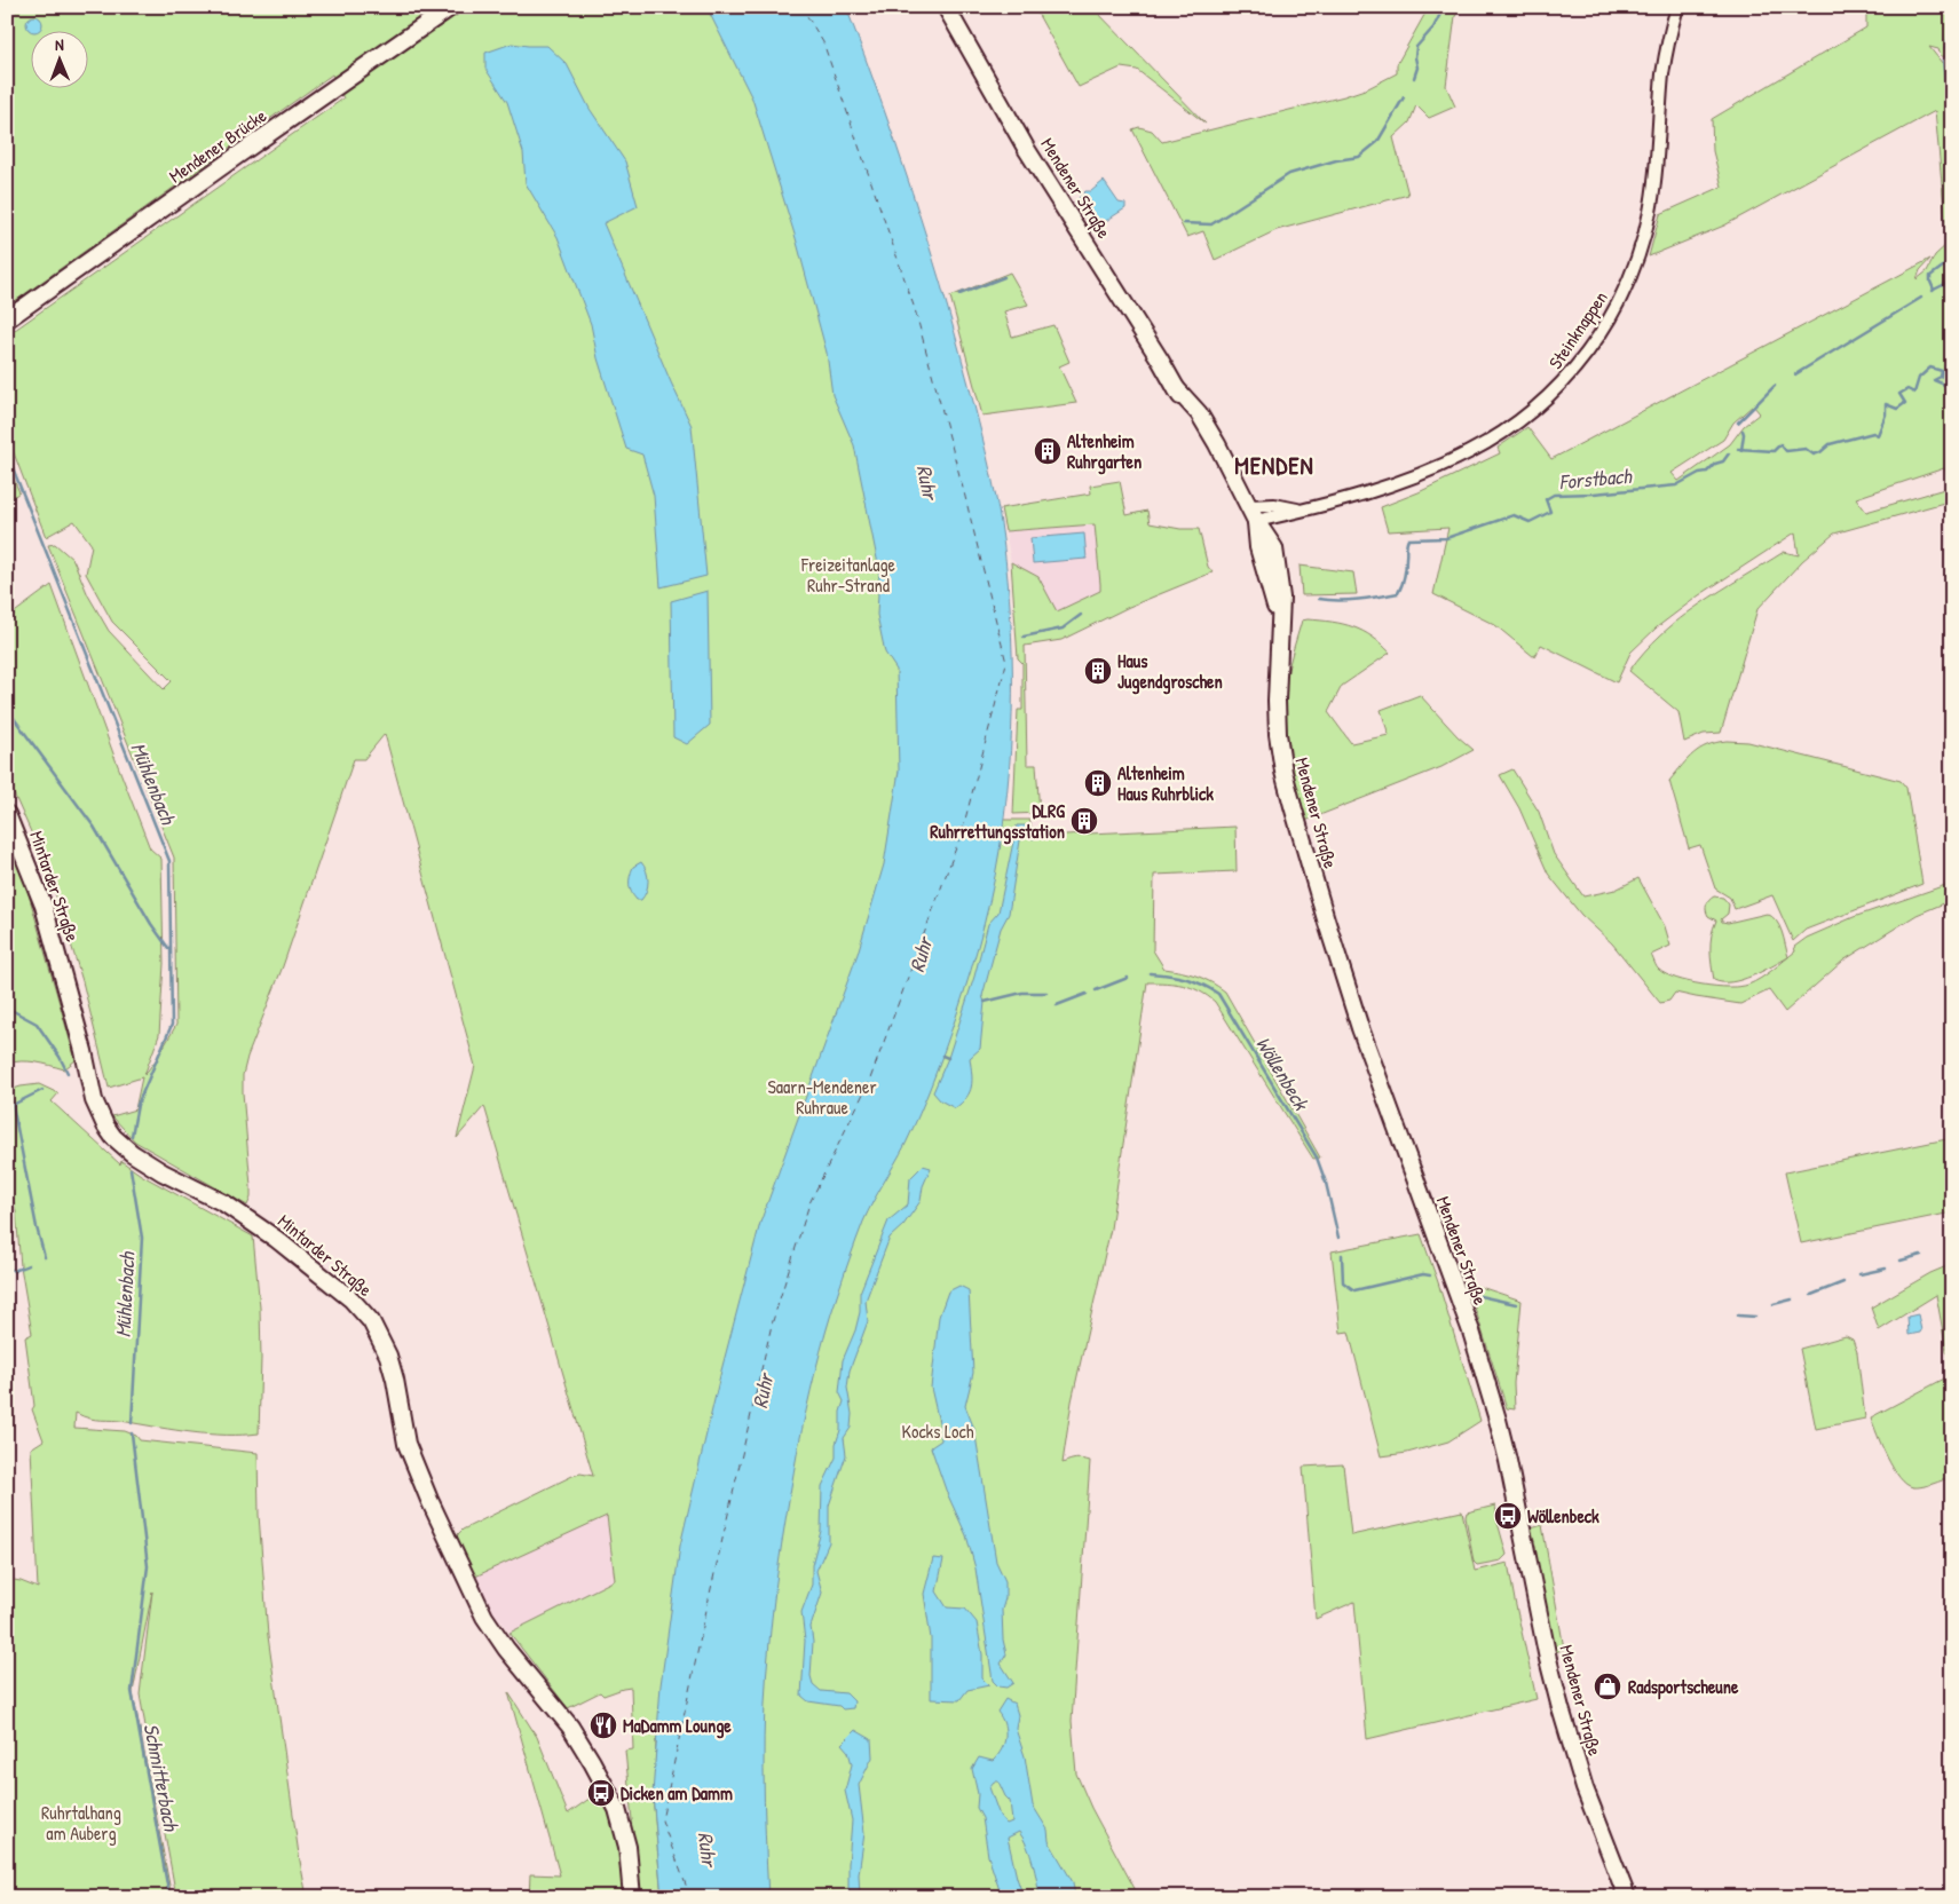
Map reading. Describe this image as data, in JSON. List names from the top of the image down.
{
  "streets": {
    "main road": ["Mendener Brücke", "Mendener Straße", "Mintarder Straße"],
    "street": ["Steinknappen"]
  },
  "crossings": [
    ["Mendener Straße", "Steinknappen"]
  ],
  "districts": ["MENDEN"],
  "water": [
    "Forstbach",
    "Ruhr",
    "Mühlenbach",
    "Wöllenbeck",
    "Schmitterbach"
  ],
  "parks": [
    "Freizeitanlage Ruhr-Strand",
    "Saarn-Mendener Ruhraue",
    "Kocks Loch",
    "Ruhrtalhang am Auberg"
  ],
  "places": {
    "building": [
      "Altenheim Ruhrgarten",
      "Haus Jugendgroschen",
      "Altenheim Haus Ruhrblick",
      "DLRG Ruhrrettungsstation"
    ],
    "bus stop": ["Wöllenbeck", "Dicken am Damm"],
    "shop": ["Radsportscheune"],
    "restaurant": ["MaDamm Lounge"]
  },
  "north": "top"
}
